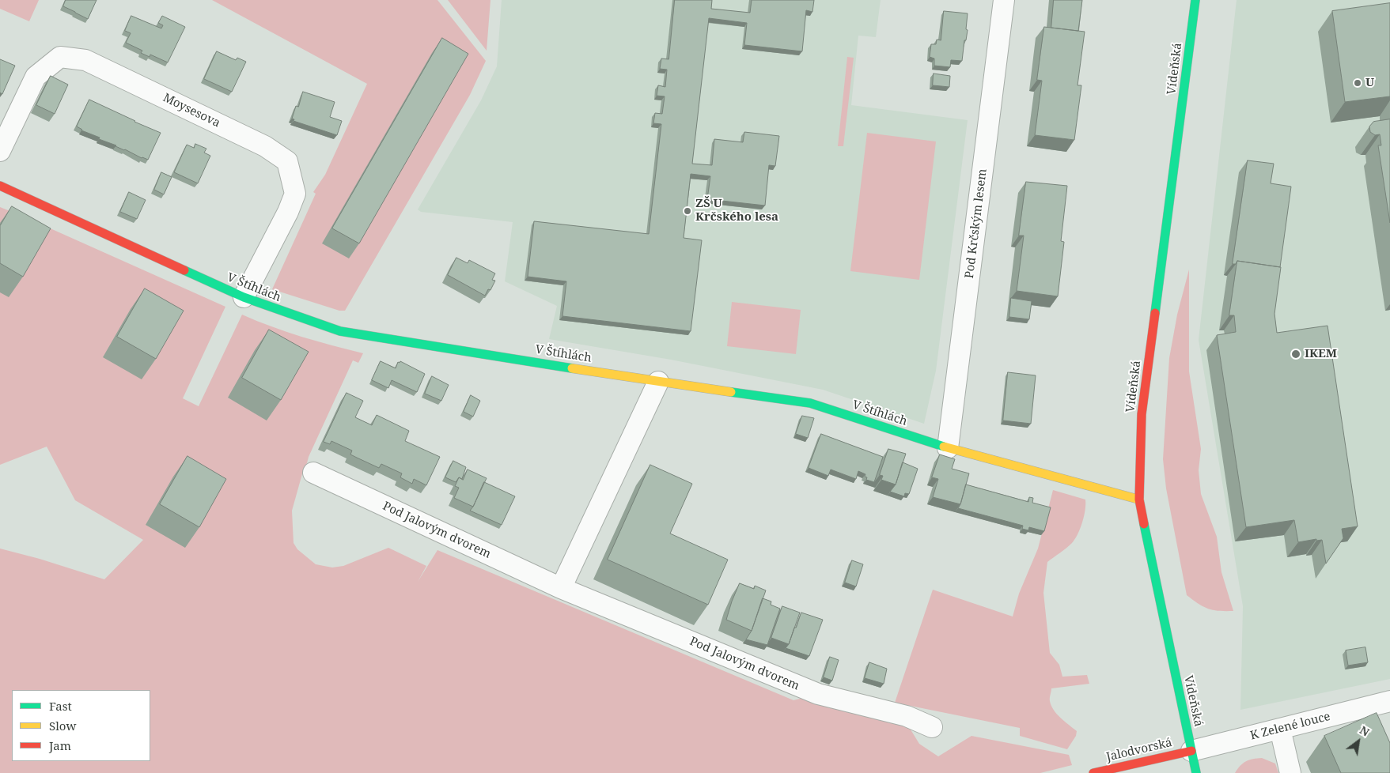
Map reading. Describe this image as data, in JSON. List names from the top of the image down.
{
  "streets": {
    "street": [
      "Vídeňská",
      "Moysesova",
      "Pod Krčským lesem",
      "V Štíhlách",
      "Pod Jalovým dvorem",
      "K Zelené louce",
      "Jalodvorská"
    ]
  },
  "crossings": [
    ["Vídeňská", "V Štíhlách"],
    ["Vídeňská", "K Zelené louce"],
    ["Vídeňská", "Jalodvorská"],
    ["Moysesova", "V Štíhlách"],
    ["Pod Krčským lesem", "V Štíhlách"],
    ["K Zelené louce", "Jalodvorská"]
  ],
  "places": ["U", "ZŠ U Krčského lesa", "IKEM"],
  "legend": ["Fast", "Slow", "Jam"],
  "north": "top right"
}
